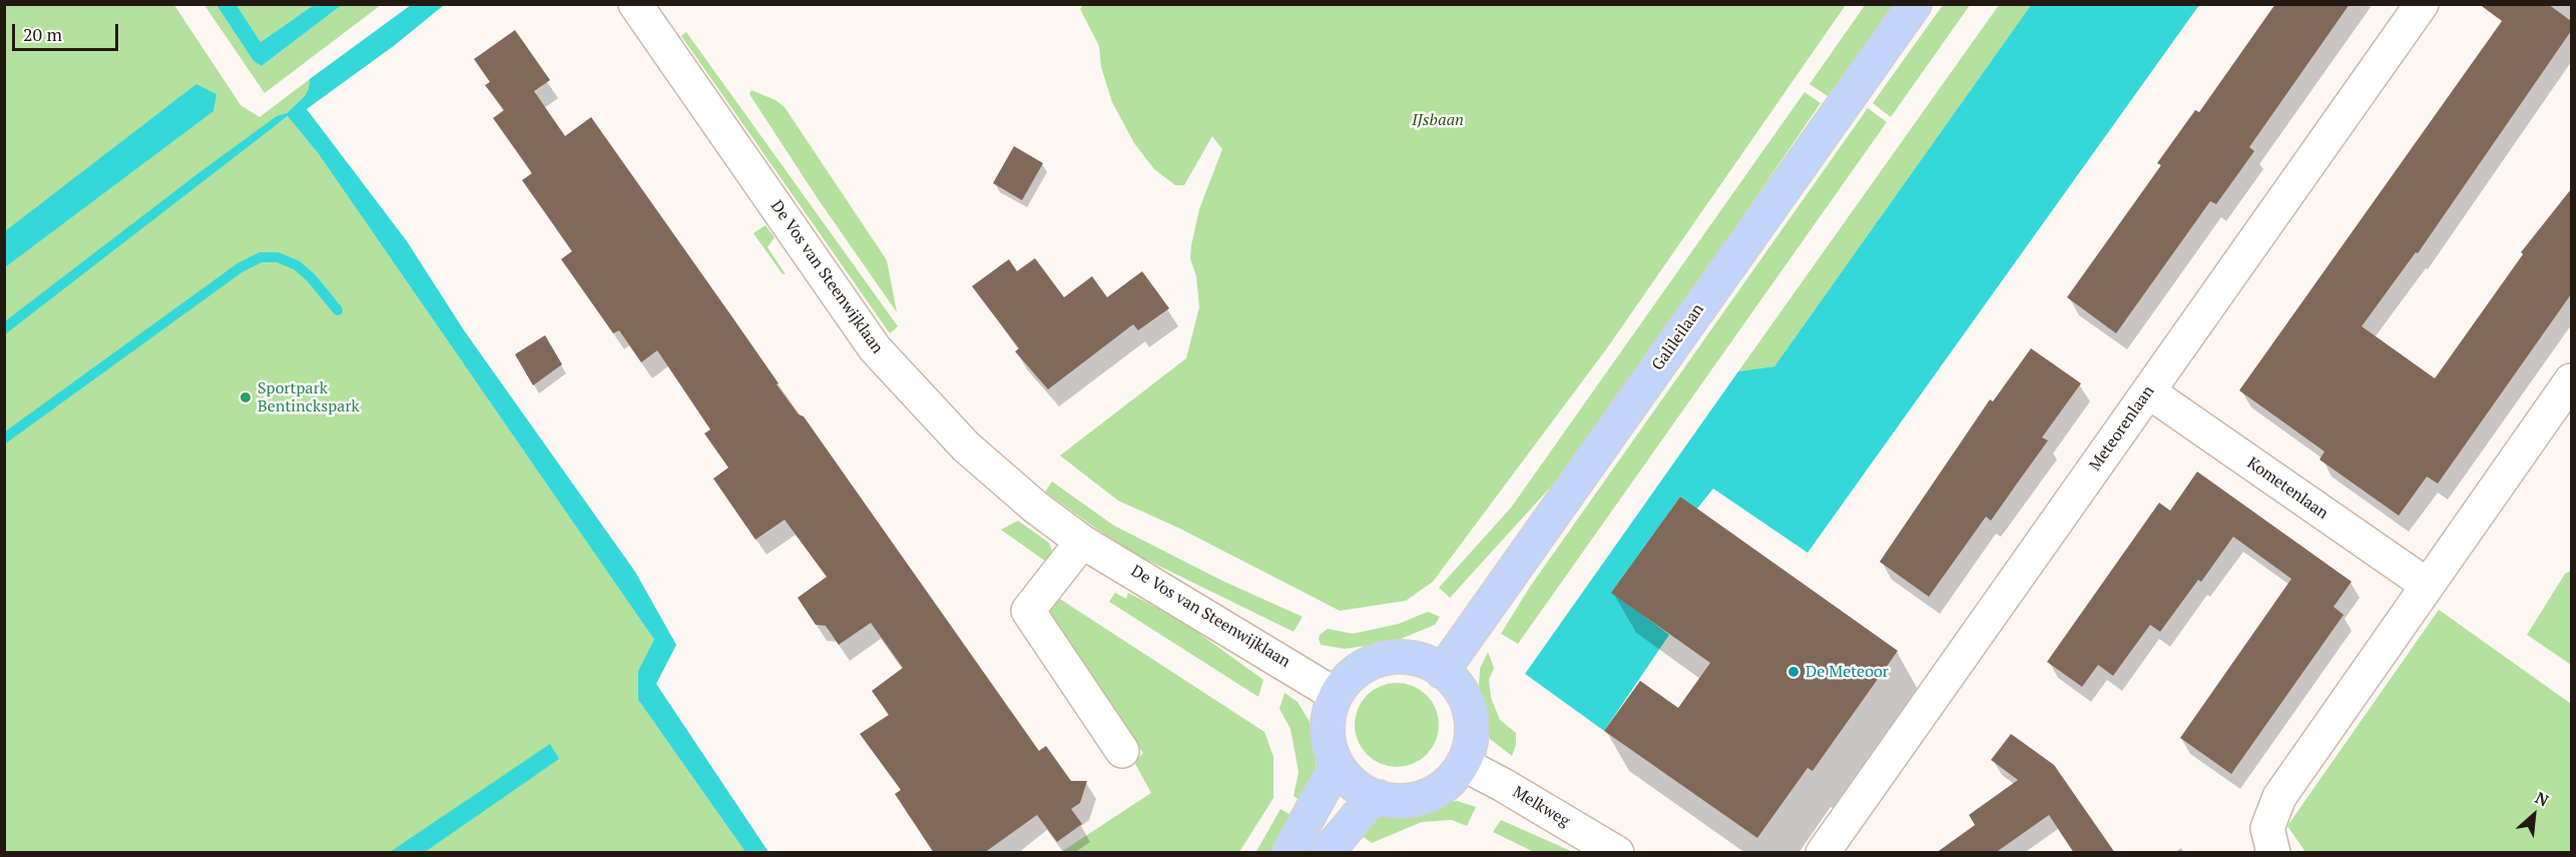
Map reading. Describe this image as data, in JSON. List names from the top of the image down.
{
  "streets": {
    "main road": ["Galileilaan"],
    "street": [
      "De Vos van Steenwijklaan",
      "Meteorenlaan",
      "Kometenlaan",
      "Melkweg"
    ]
  },
  "crossings": [
    ["De Vos van Steenwijklaan", "Galileilaan"],
    ["De Vos van Steenwijklaan", "Melkweg"],
    ["Galileilaan", "Melkweg"],
    ["Meteorenlaan", "Kometenlaan"]
  ],
  "parks": ["IJsbaan"],
  "places": ["Sportpark Bentinckspark", "De Meteoor"],
  "scale_bar": "20 m",
  "north": "top right"
}
